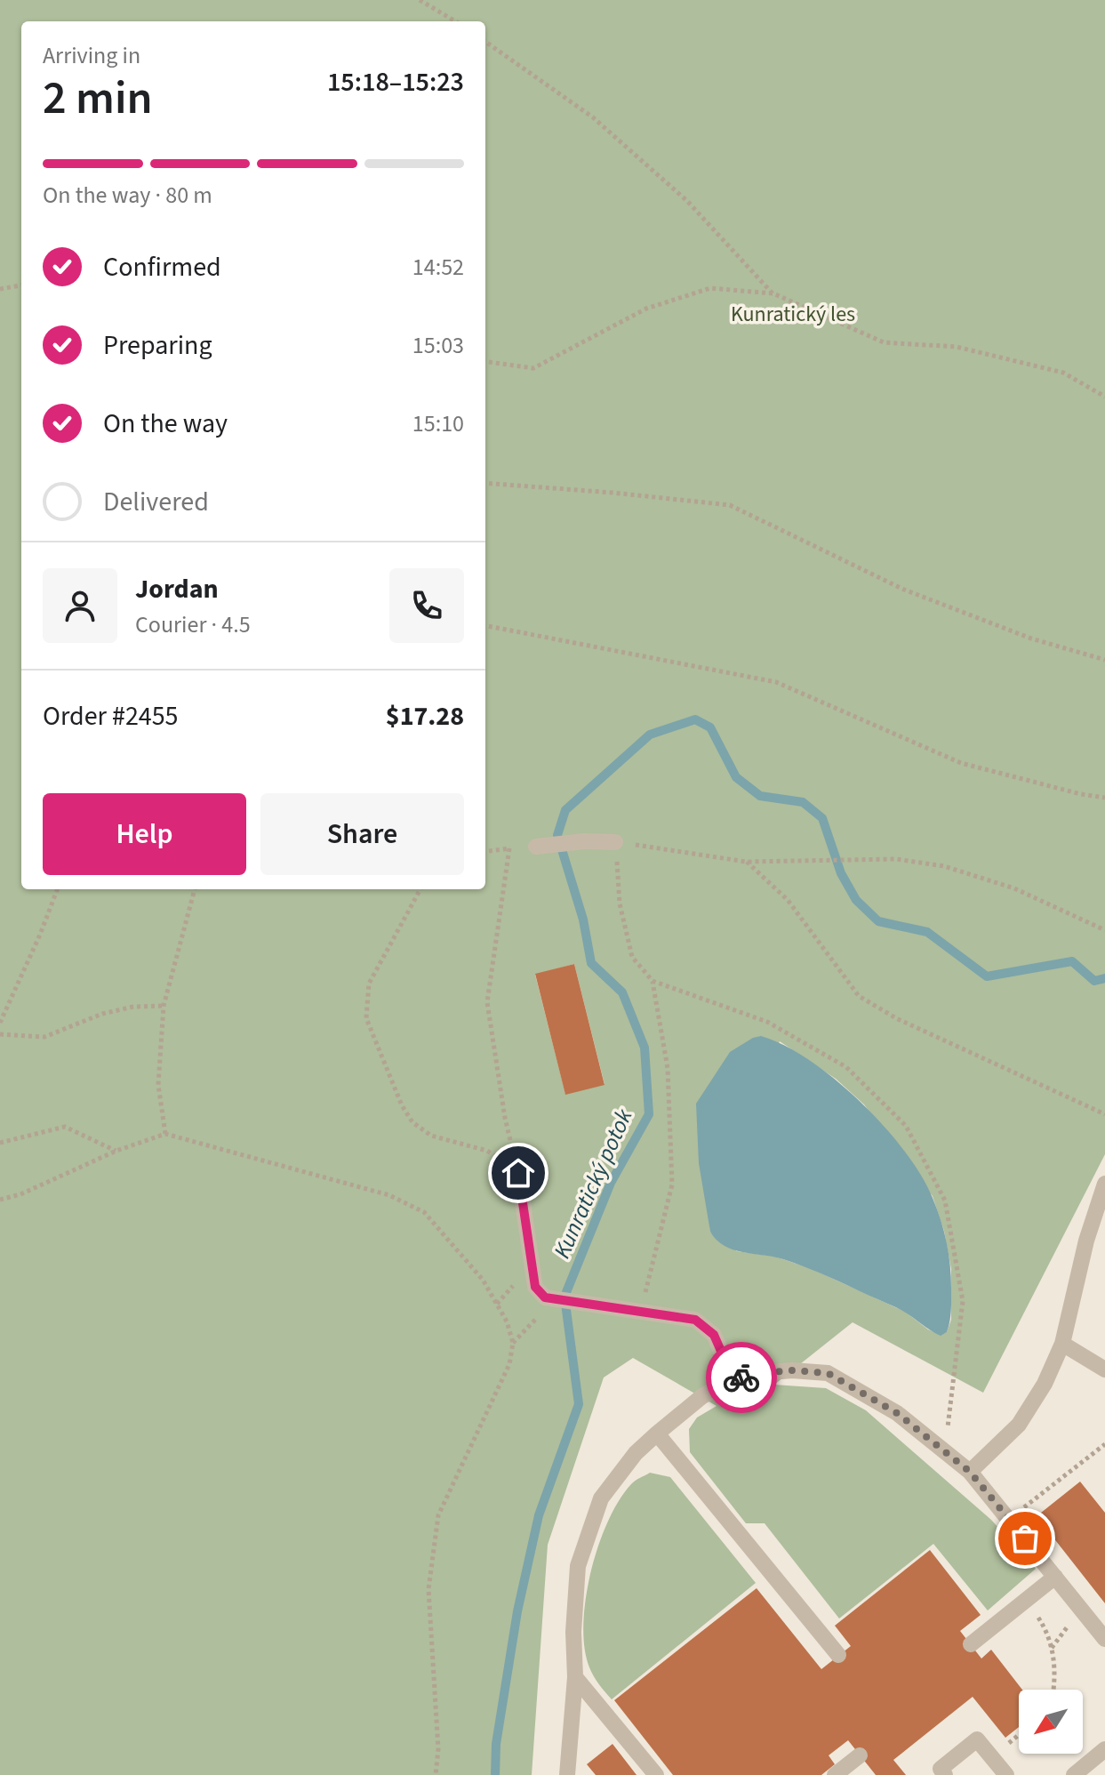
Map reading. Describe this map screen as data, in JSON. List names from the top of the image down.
{
  "water": ["Kunratický potok"],
  "parks": ["Kunratický les"],
  "north": "bottom left",
  "page": {
    "heading": ["2 min", "Arriving in", "15:18–15:23"],
    "panel": [
      "Jordan",
      "Courier · 4.5",
      "Order #2455",
      "$17.28"
    ],
    "bar": "On the way · 80 m",
    "list": [
      ["Confirmed", "14:52"],
      ["Preparing", "15:03"],
      ["On the way", "15:10"],
      "Delivered"
    ],
    "buttons": ["Help", "Share"]
  }
}
